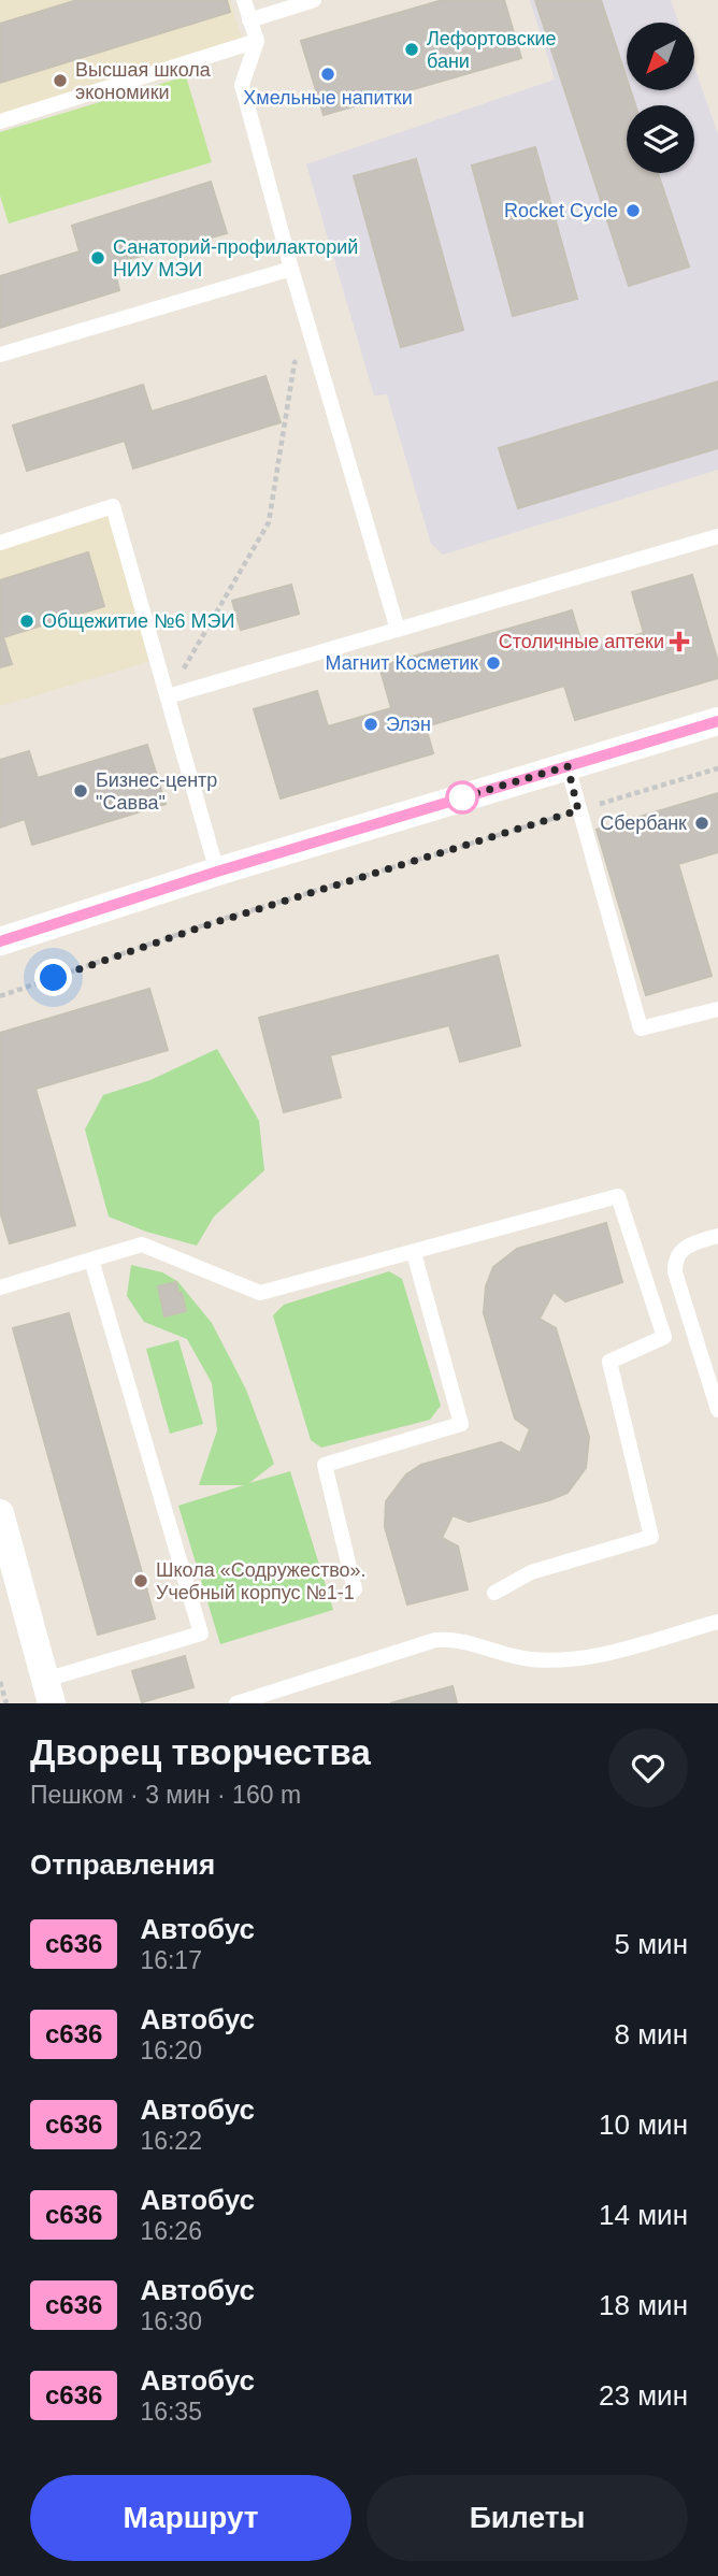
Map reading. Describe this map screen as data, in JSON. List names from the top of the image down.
{
  "places": {
    "other": [
      "Лефортовские бани",
      "Хмельные напитки",
      "Высшая школа экономики",
      "Rocket Cycle",
      "Санаторий-профилакторий НИУ МЭИ",
      "Общежитие №6 МЭИ",
      "Магнит Косметик",
      "Элэн",
      "Бизнес-центр \"Савва\"",
      "Сбербанк",
      "Школа «Содружество». Учебный корпус №1-1"
    ],
    "health": ["Столичные аптеки"]
  },
  "lines": ["bus line с636"],
  "north": "bottom left",
  "page": {
    "heading": [
      ["Дворец творчества", "Пешком · 3 мин · 160 m"],
      "Отправления"
    ],
    "list": [
      {
        "mark": "с636",
        "name": "Автобус",
        "note": "16:17",
        "value": "5 мин"
      },
      {
        "mark": "с636",
        "name": "Автобус",
        "note": "16:20",
        "value": "8 мин"
      },
      {
        "mark": "с636",
        "name": "Автобус",
        "note": "16:22",
        "value": "10 мин"
      },
      {
        "mark": "с636",
        "name": "Автобус",
        "note": "16:26",
        "value": "14 мин"
      },
      {
        "mark": "с636",
        "name": "Автобус",
        "note": "16:30",
        "value": "18 мин"
      },
      {
        "mark": "с636",
        "name": "Автобус",
        "note": "16:35",
        "value": "23 мин"
      }
    ],
    "buttons": ["Маршрут", "Билеты"]
  }
}
